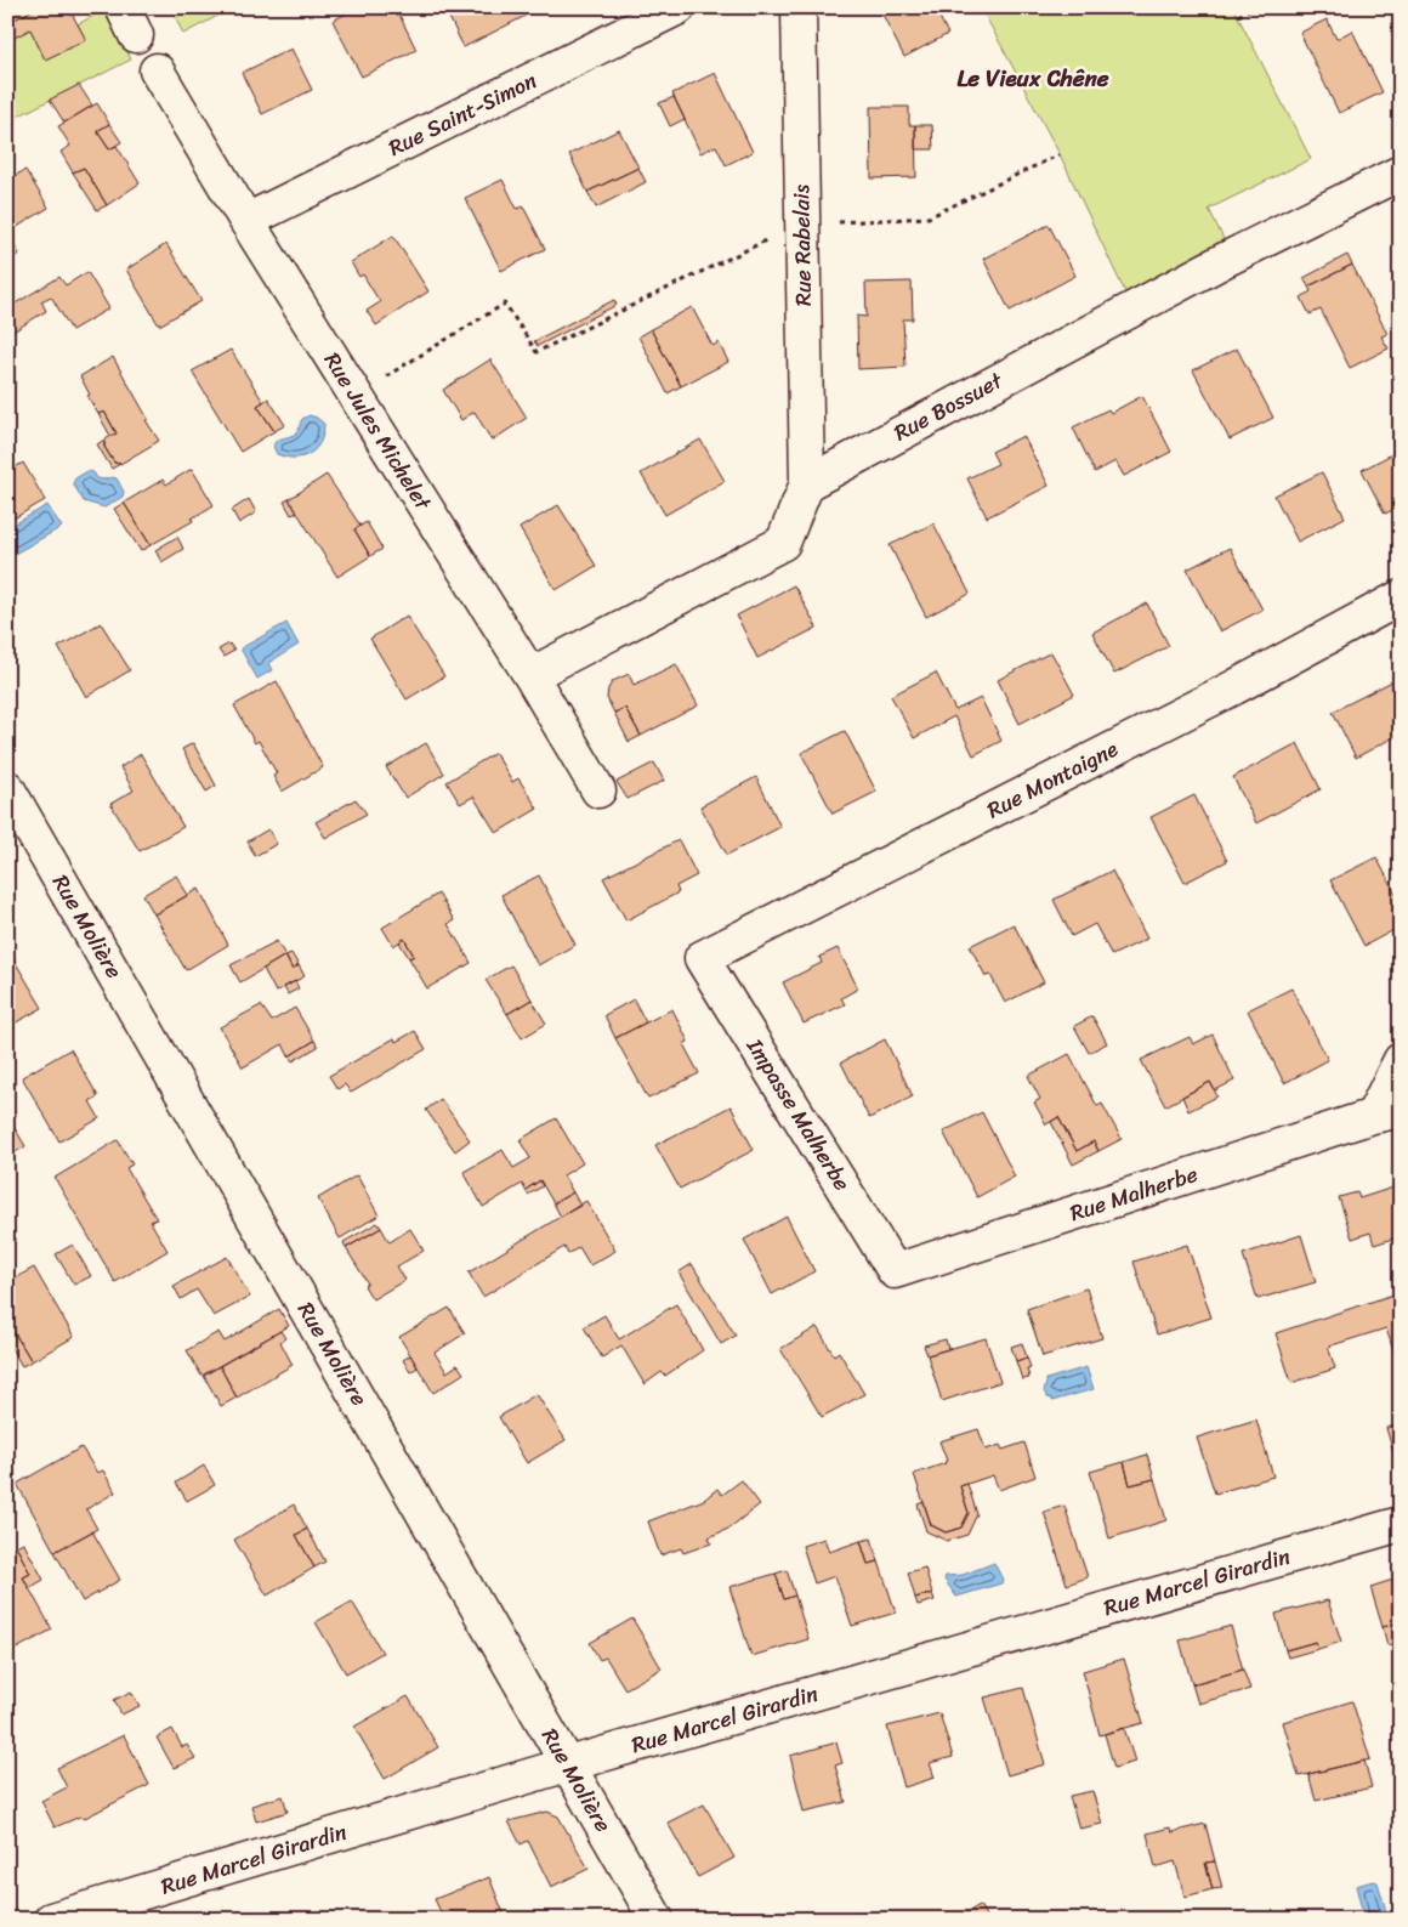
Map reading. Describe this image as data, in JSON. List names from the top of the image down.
{
  "streets": {
    "street": [
      "Rue Saint-Simon",
      "Rue Rabelais",
      "Rue Bossuet",
      "Rue Jules Michelet",
      "Rue Montaigne",
      "Rue Molière",
      "Impasse Malherbe",
      "Rue Malherbe",
      "Rue Marcel Girardin"
    ]
  },
  "crossings": [
    ["Rue Saint-Simon", "Rue Jules Michelet"],
    ["Rue Rabelais", "Rue Bossuet"],
    ["Rue Montaigne", "Impasse Malherbe"],
    ["Rue Molière", "Rue Marcel Girardin"],
    ["Impasse Malherbe", "Rue Malherbe"]
  ],
  "districts": ["Le Vieux Chêne"]
}
